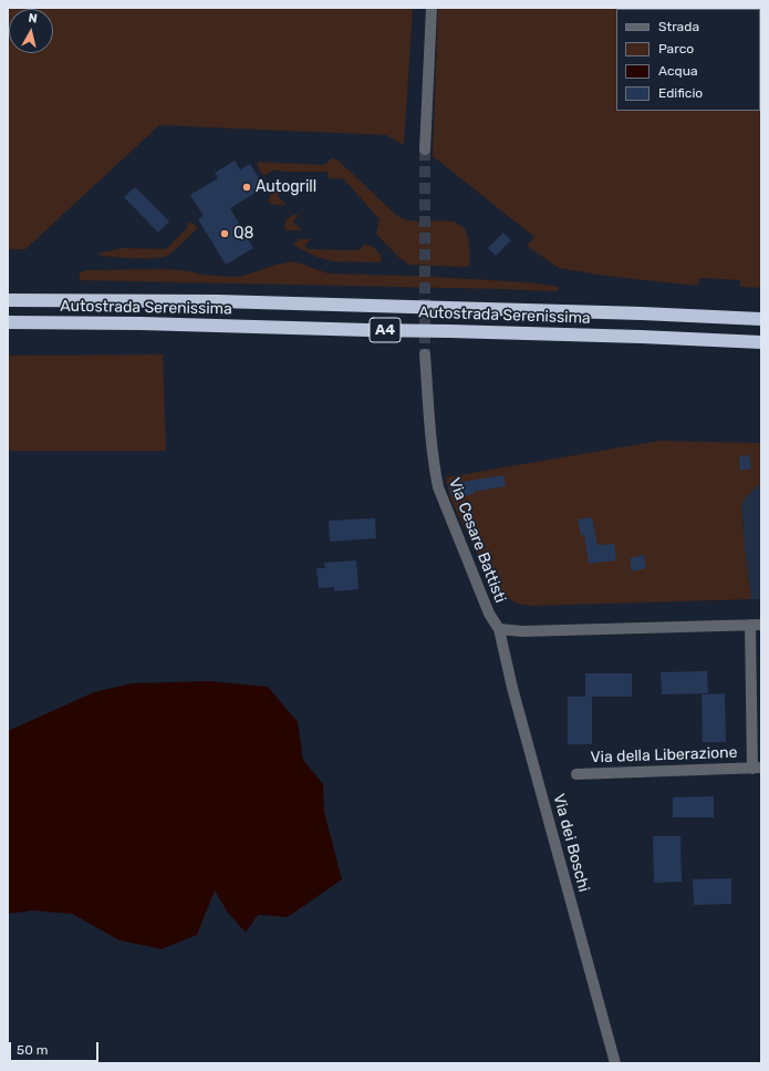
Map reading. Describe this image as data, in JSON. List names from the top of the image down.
{
  "streets": {
    "highway": ["Autostrada Serenissima", "A4"],
    "street": ["Via Cesare Battisti", "Via della Liberazione", "Via dei Boschi"]
  },
  "crossings": [
    ["Via Cesare Battisti", "Via dei Boschi"]
  ],
  "places": ["Autogrill", "Q8"],
  "legend": [
    "Strada",
    "Parco",
    "Acqua",
    "Edificio"
  ],
  "scale_bar": "50 m",
  "north": "top"
}
